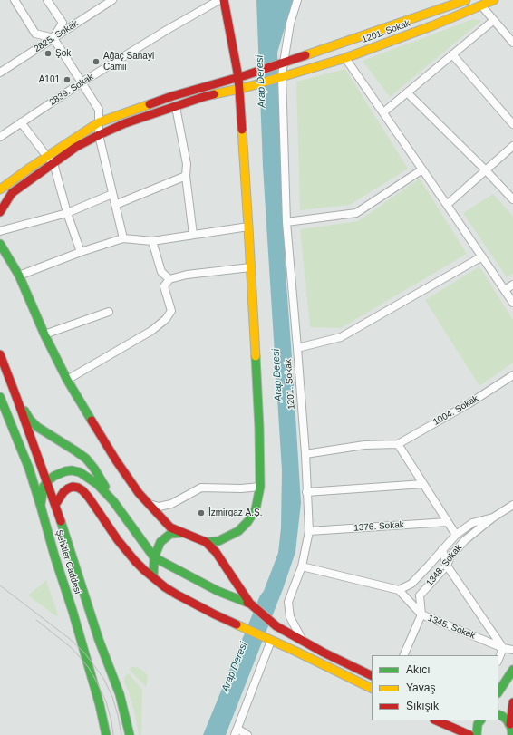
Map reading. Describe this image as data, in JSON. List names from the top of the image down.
{
  "streets": {
    "main road": ["1201. Sokak", "Şehitler Caddesi"],
    "street": [
      "2825. Sokak",
      "2839. Sokak",
      "1004. Sokak",
      "1376. Sokak",
      "1348. Sokak",
      "1345. Sokak"
    ]
  },
  "crossings": [
    ["1201. Sokak", "1376. Sokak"],
    ["1348. Sokak", "1345. Sokak"]
  ],
  "water": ["Arap Deresi"],
  "places": [
    "Şok",
    "Ağaç Sanayi Camii",
    "A101",
    "İzmirgaz A.Ş."
  ],
  "legend": ["Akıcı", "Yavaş", "Sıkışık"]
}
